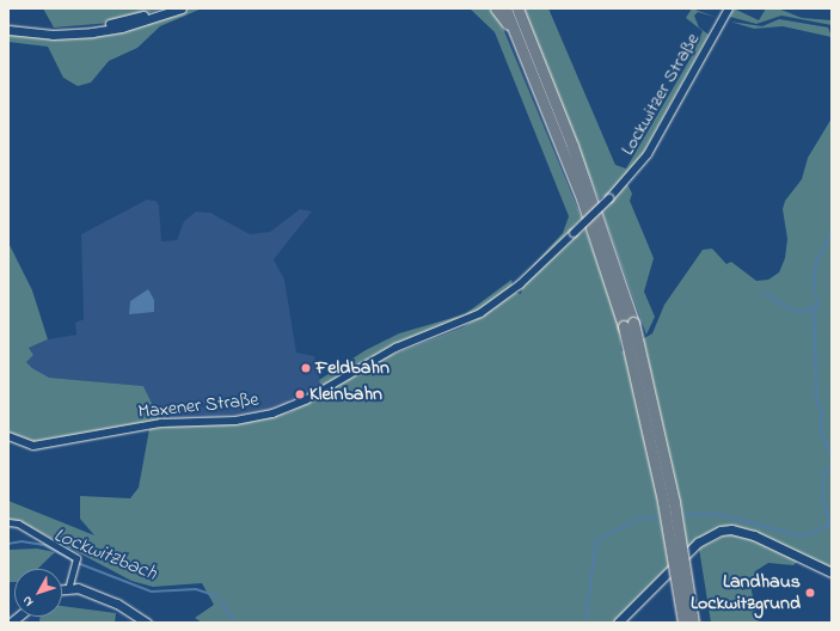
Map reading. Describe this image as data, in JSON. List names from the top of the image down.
{
  "streets": {
    "street": ["Lockwitzer Straße", "Maxener Straße"]
  },
  "crossings": [
    ["Lockwitzer Straße", "Maxener Straße"]
  ],
  "water": ["Lockwitzbach"],
  "places": ["Feldbahn", "Kleinbahn", "Landhaus Lockwitzgrund"],
  "north": "bottom left"
}
